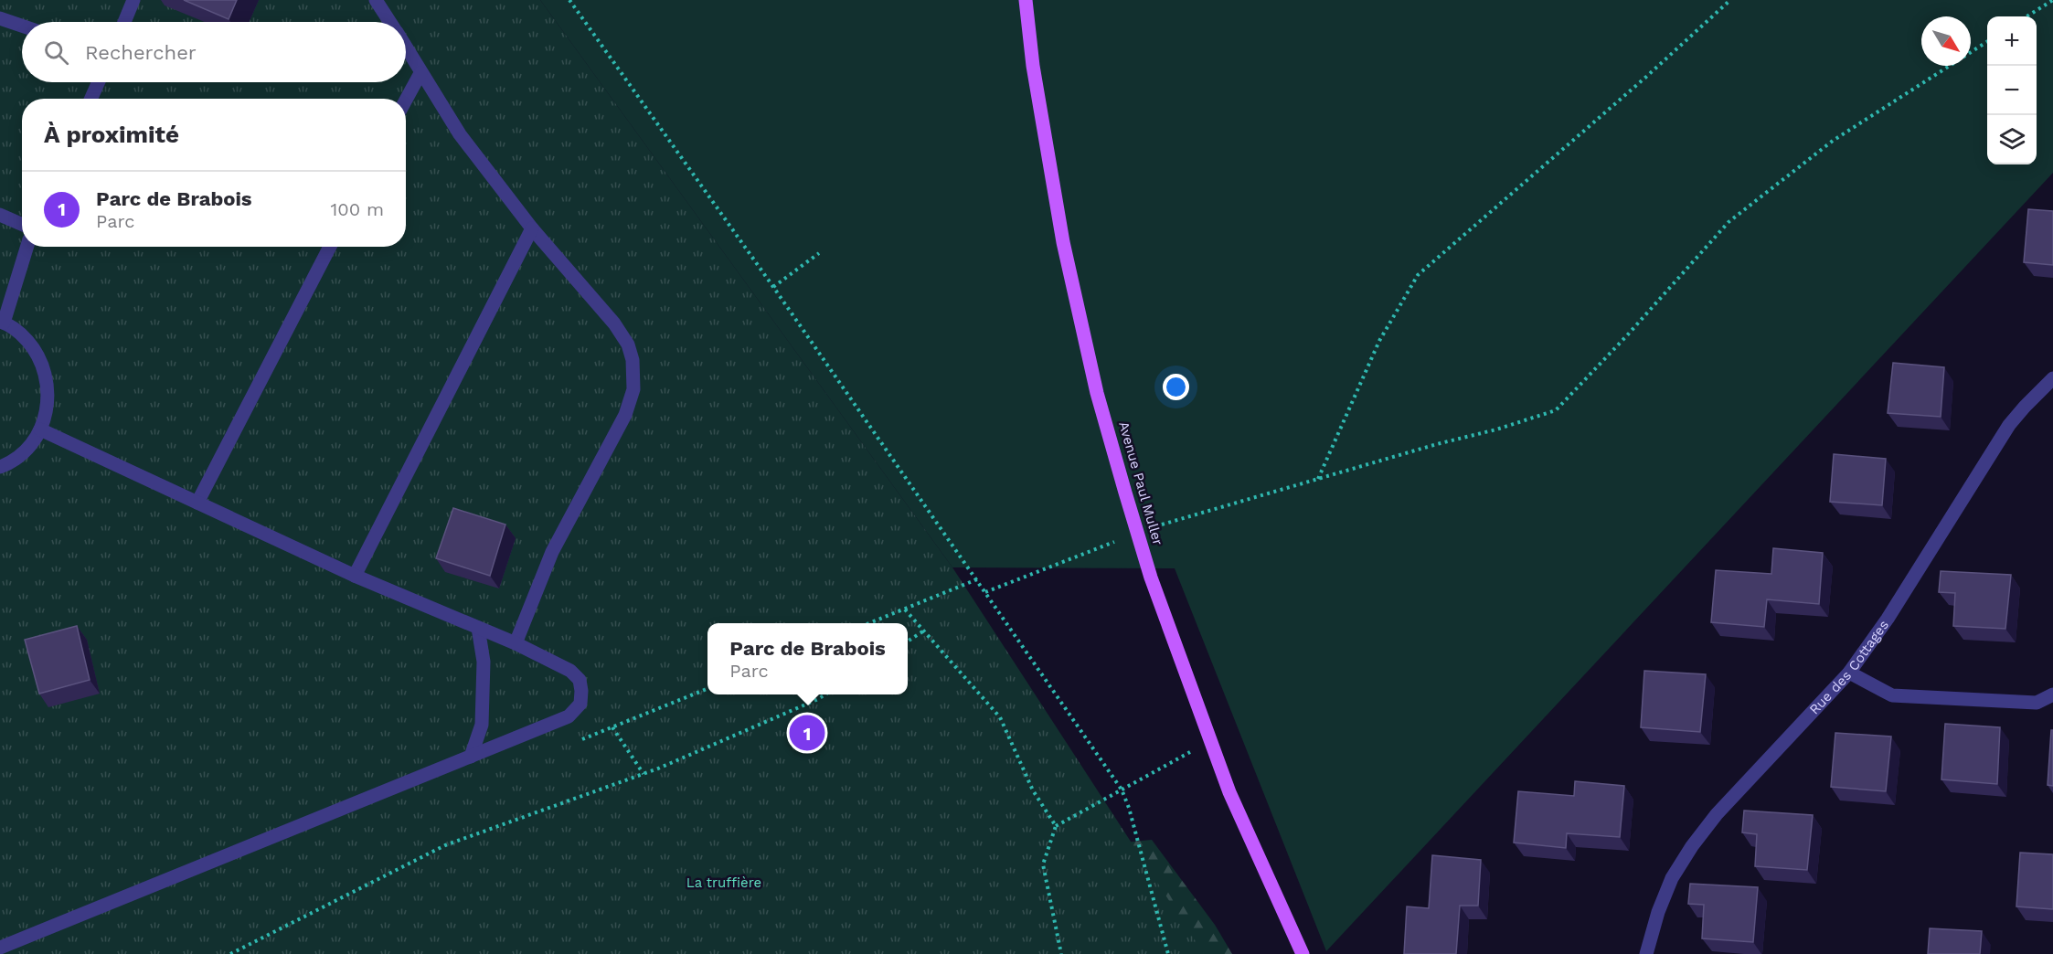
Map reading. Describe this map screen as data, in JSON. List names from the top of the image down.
{
  "streets": {
    "main road": ["Avenue Paul Muller"],
    "street": ["Rue des Cottages"]
  },
  "parks": ["La truffière"],
  "north": "bottom right",
  "page": {
    "map_buttons": ["+", "−"],
    "search": "Rechercher",
    "heading": "À proximité",
    "list": [
      {
        "mark": "1",
        "name": "Parc de Brabois",
        "note": "Parc",
        "value": "100 m"
      }
    ],
    "popup": ["Parc de Brabois", "Parc"],
    "pins": "1"
  }
}
